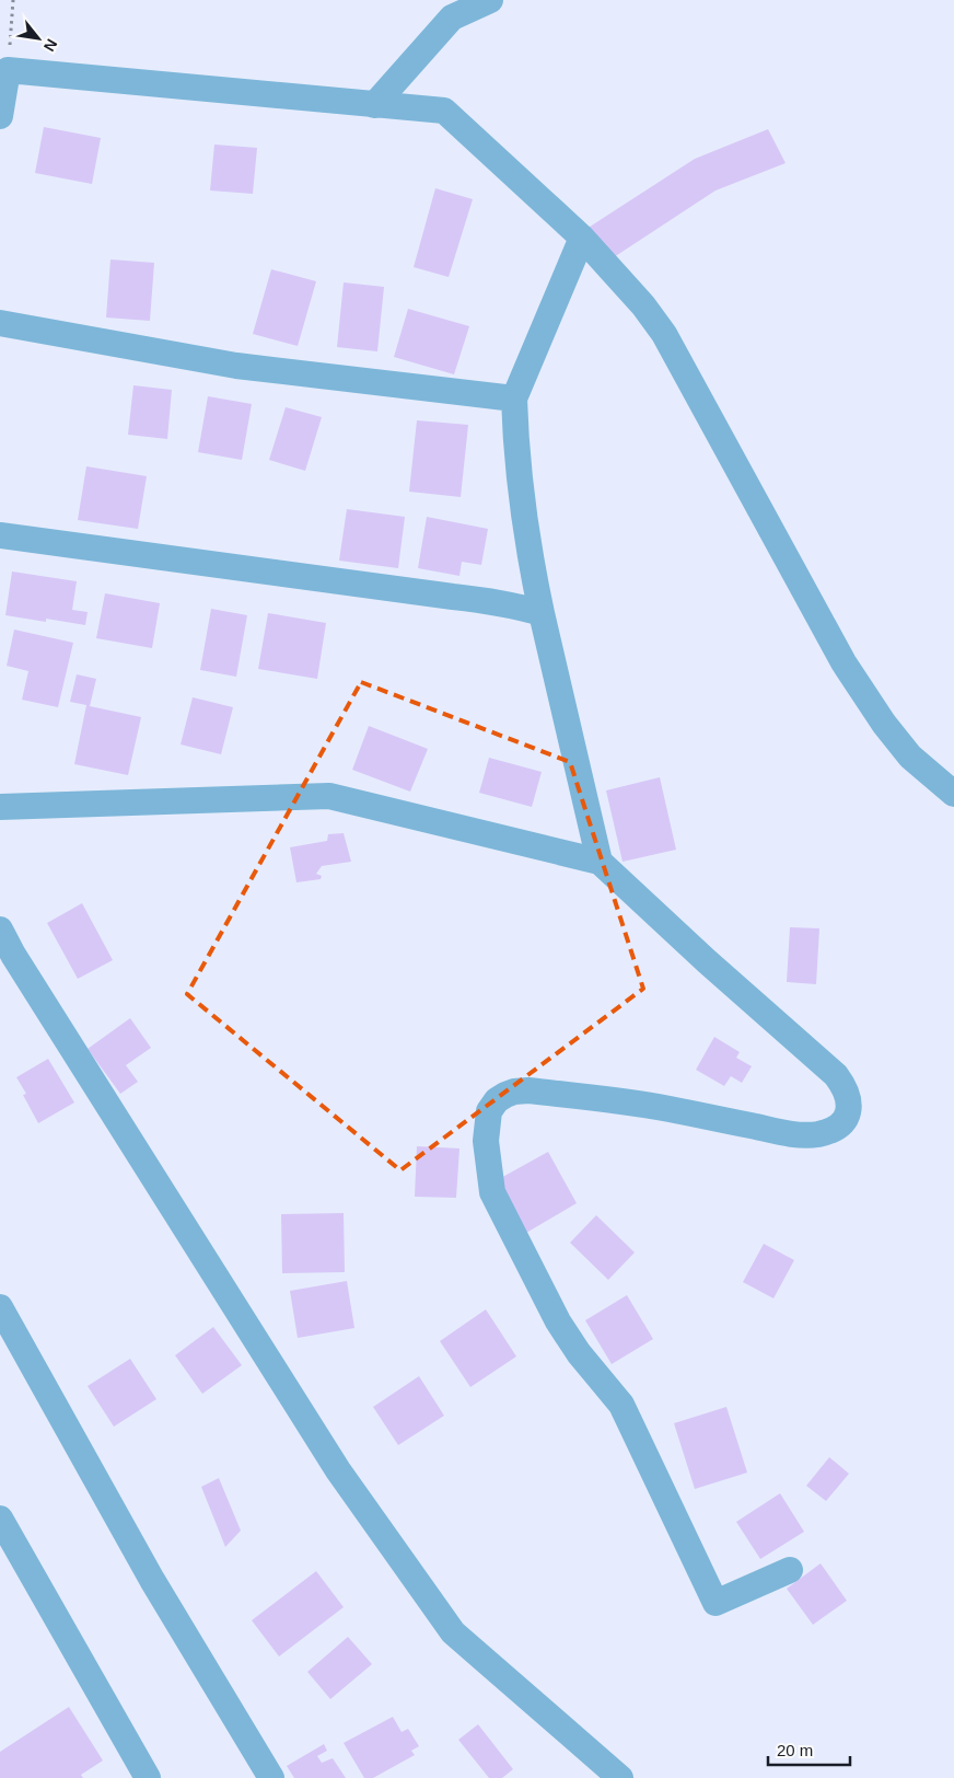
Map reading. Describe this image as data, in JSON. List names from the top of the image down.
{
  "scale_bar": "20 m",
  "north": "bottom right"
}
